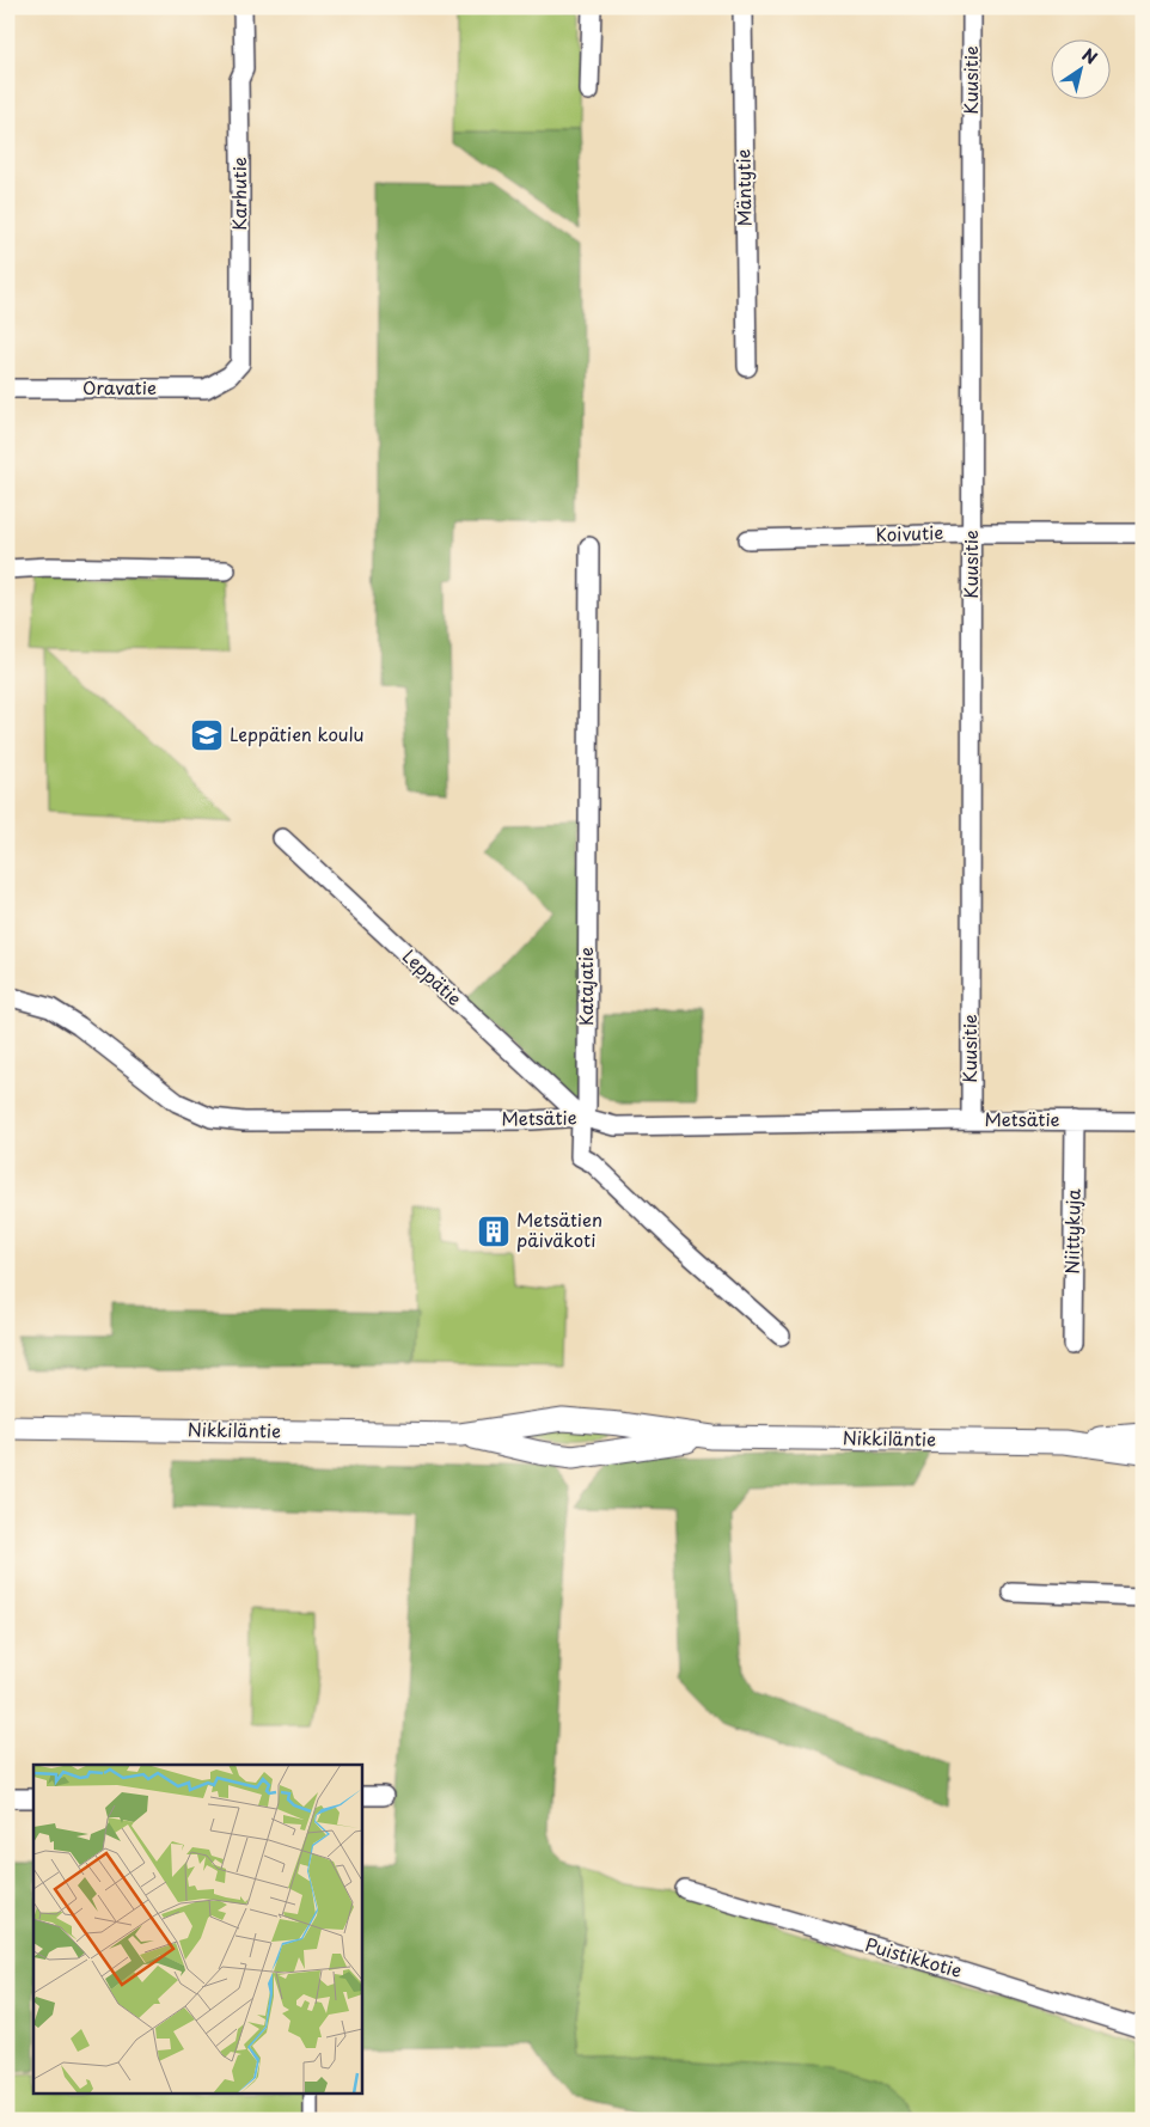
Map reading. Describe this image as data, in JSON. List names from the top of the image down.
{
  "streets": {
    "street": [
      "Kuusitie",
      "Mäntytie",
      "Karhutie",
      "Oravatie",
      "Koivutie",
      "Leppätie",
      "Katajatie",
      "Metsätie",
      "Niittykuja",
      "Nikkiläntie",
      "Puistikkotie"
    ]
  },
  "crossings": [
    ["Kuusitie", "Koivutie"],
    ["Kuusitie", "Metsätie"],
    ["Karhutie", "Oravatie"],
    ["Leppätie", "Katajatie"],
    ["Leppätie", "Metsätie"],
    ["Katajatie", "Metsätie"],
    ["Metsätie", "Niittykuja"]
  ],
  "places": {
    "school or university": ["Leppätien koulu"],
    "building": ["Metsätien päiväkoti"]
  },
  "north": "top right"
}
